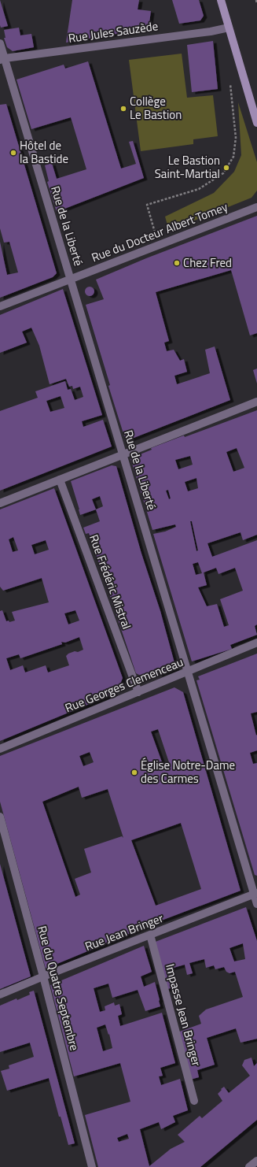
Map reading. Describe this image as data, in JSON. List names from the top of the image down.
{
  "streets": {
    "street": [
      "Rue Jules Sauzède",
      "Rue de la Liberté",
      "Rue du Docteur Albert Tomey",
      "Rue Frédéric Mistral",
      "Rue Georges Clemenceau",
      "Rue Jean Bringer",
      "Rue du Quatre Septembre",
      "Impasse Jean Bringer"
    ]
  },
  "crossings": [
    ["Rue Jules Sauzède", "Rue de la Liberté"],
    ["Rue de la Liberté", "Rue du Docteur Albert Tomey"],
    ["Rue de la Liberté", "Rue Georges Clemenceau"],
    ["Rue de la Liberté", "Rue Jean Bringer"],
    ["Rue Frédéric Mistral", "Rue Georges Clemenceau"],
    ["Rue Jean Bringer", "Rue du Quatre Septembre"],
    ["Rue Jean Bringer", "Impasse Jean Bringer"]
  ],
  "places": [
    "Collège Le Bastion",
    "Hôtel de la Bastide",
    "Le Bastion Saint-Martial",
    "Chez Fred",
    "Église Notre-Dame des Carmes"
  ]
}
